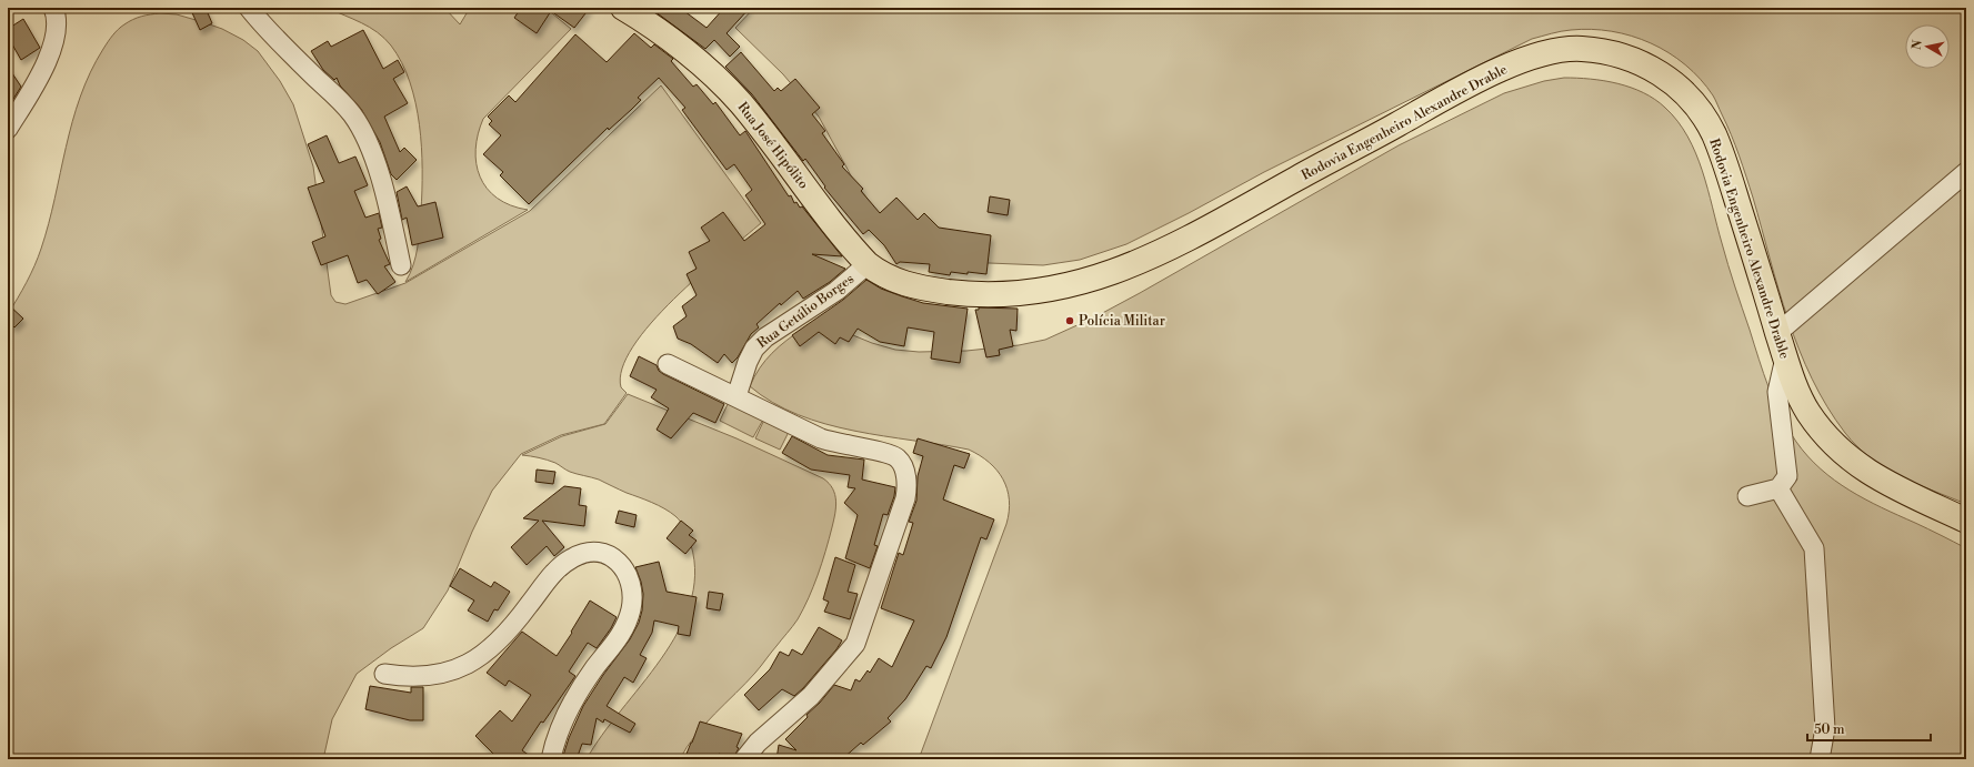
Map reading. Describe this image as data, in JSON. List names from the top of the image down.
{
  "streets": {
    "main road": ["Rodovia Engenheiro Alexandre Drable", "Rua José Hipólito"],
    "street": ["Rua Getúlio Borges"]
  },
  "crossings": [
    ["Rodovia Engenheiro Alexandre Drable", "Rua José Hipólito"],
    ["Rua José Hipólito", "Rua Getúlio Borges"]
  ],
  "places": ["Polícia Militar"],
  "scale_bar": "50 m",
  "north": "left"
}
